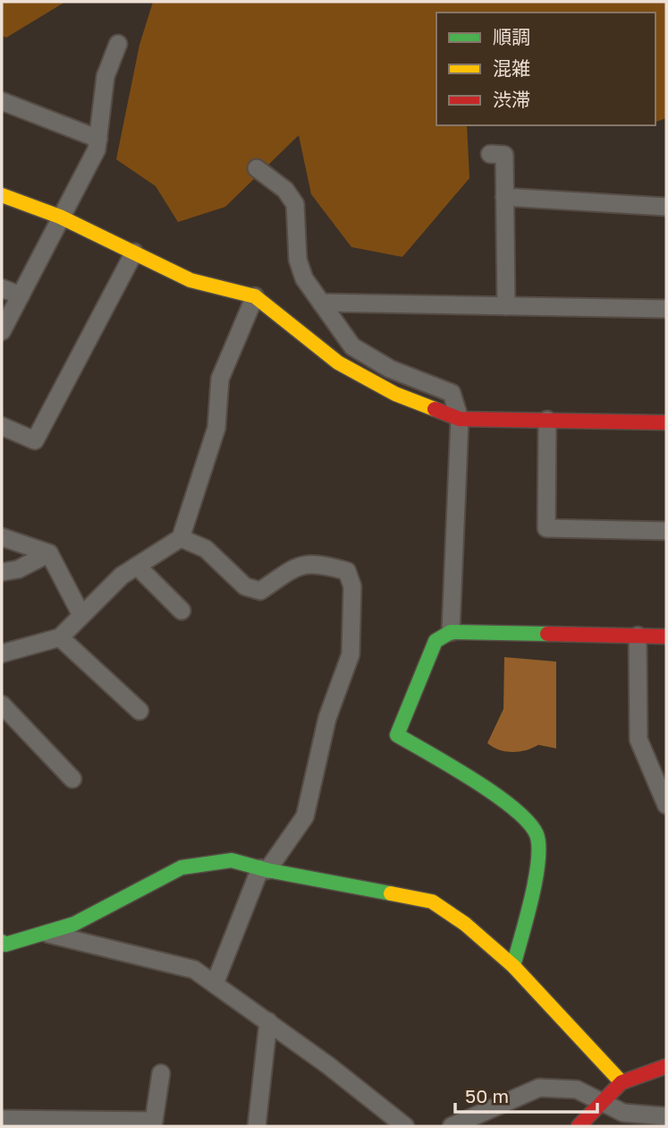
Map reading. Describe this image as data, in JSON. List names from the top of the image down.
{
  "legend": ["順調", "混雑", "渋滞"],
  "scale_bar": "50 m"
}
